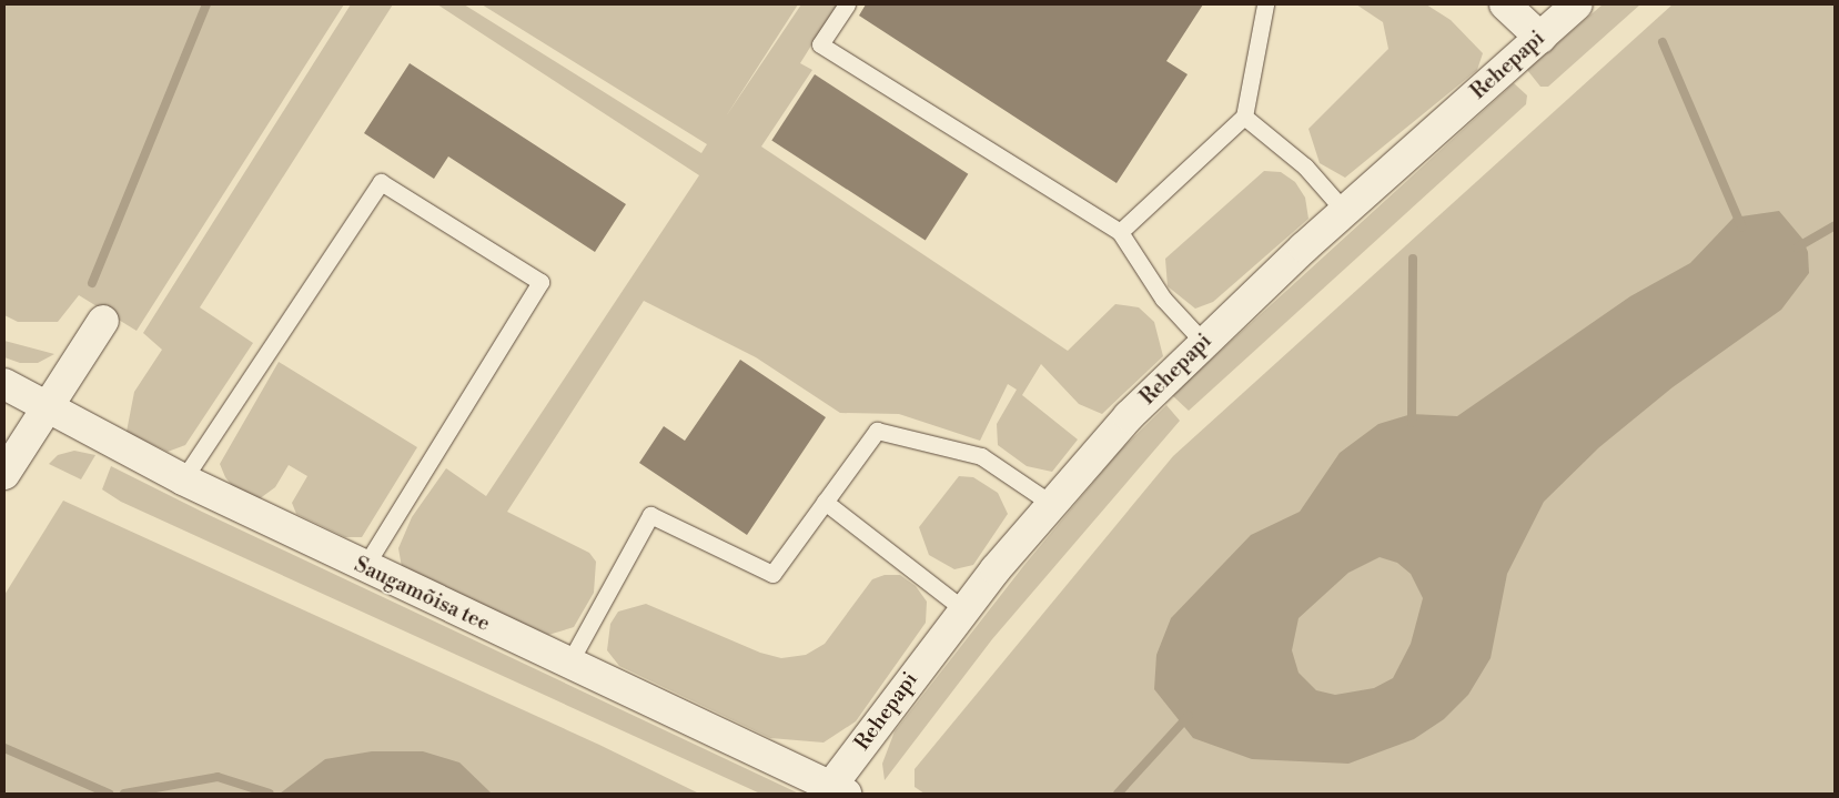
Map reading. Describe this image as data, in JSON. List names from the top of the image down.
{
  "streets": {
    "street": ["Rehepapi", "Saugamõisa tee"]
  },
  "crossings": [
    ["Rehepapi", "Saugamõisa tee"]
  ]
}
